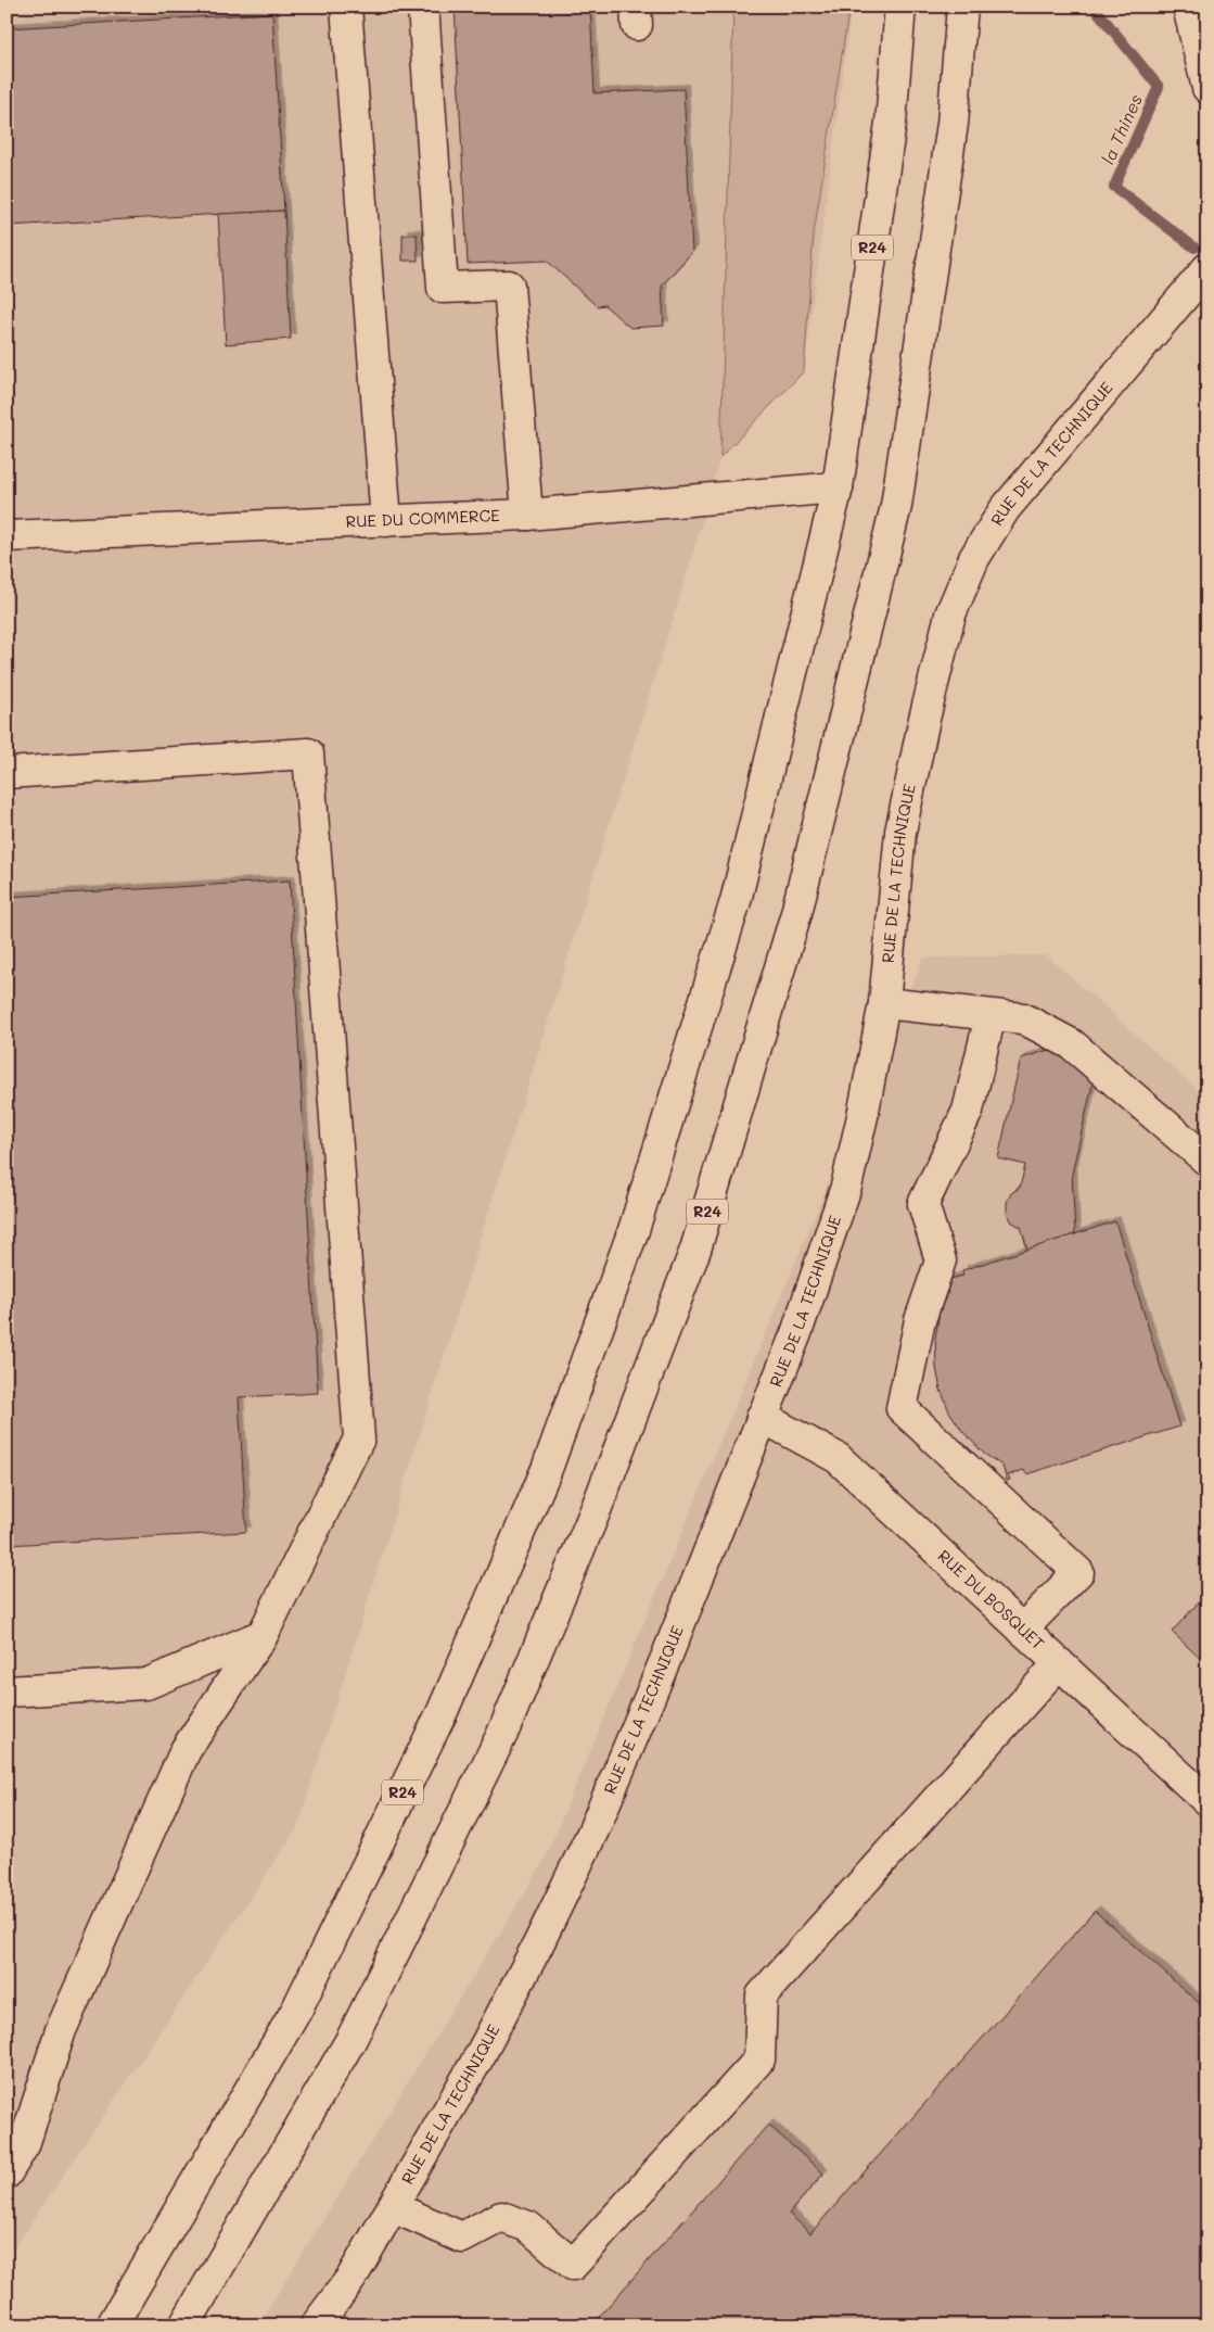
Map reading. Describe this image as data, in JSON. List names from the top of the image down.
{
  "streets": {
    "main road": [
      "R24",
      "RUE DE LA TECHNIQUE",
      "RUE DU COMMERCE",
      "RUE DU BOSQUET"
    ]
  },
  "crossings": [
    ["R24", "RUE DU COMMERCE"],
    ["RUE DE LA TECHNIQUE", "RUE DU BOSQUET"]
  ],
  "water": ["la Thines"]
}
